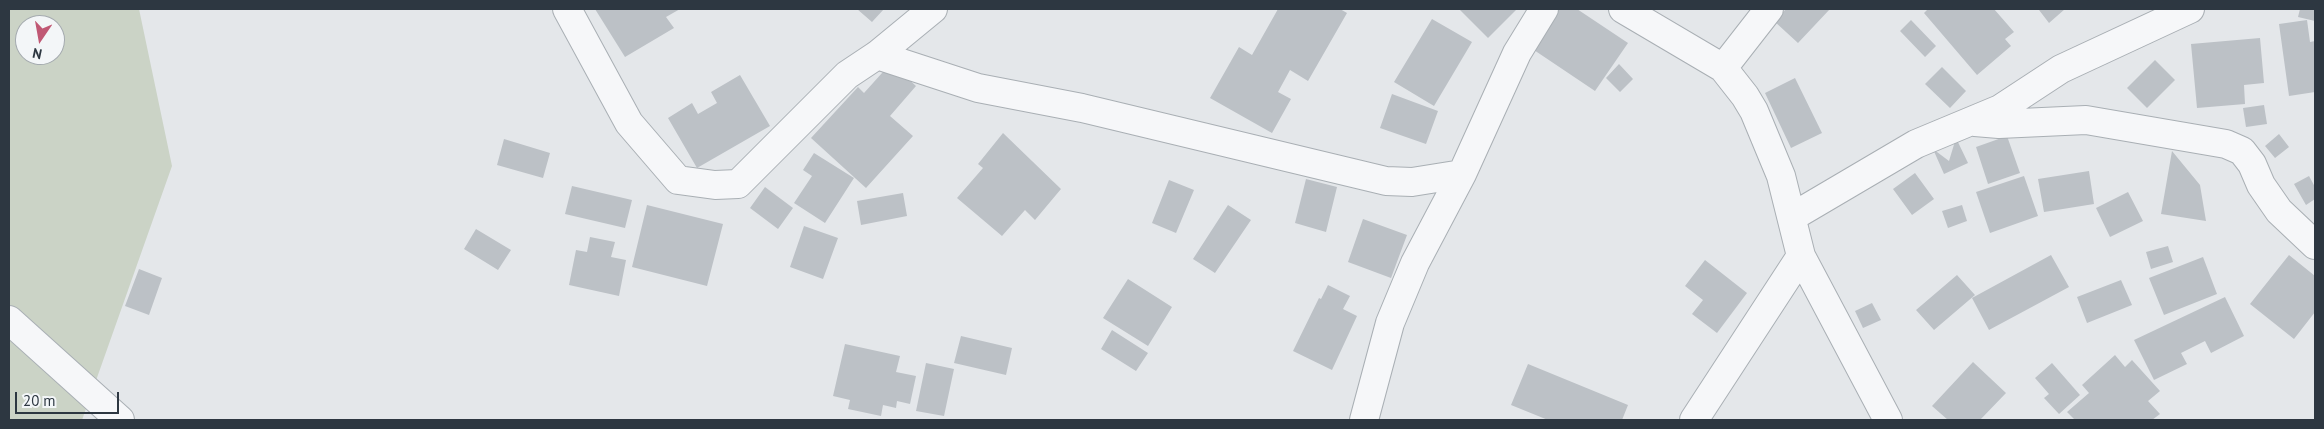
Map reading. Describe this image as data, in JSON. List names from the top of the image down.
{
  "scale_bar": "20 m",
  "north": "bottom"
}
